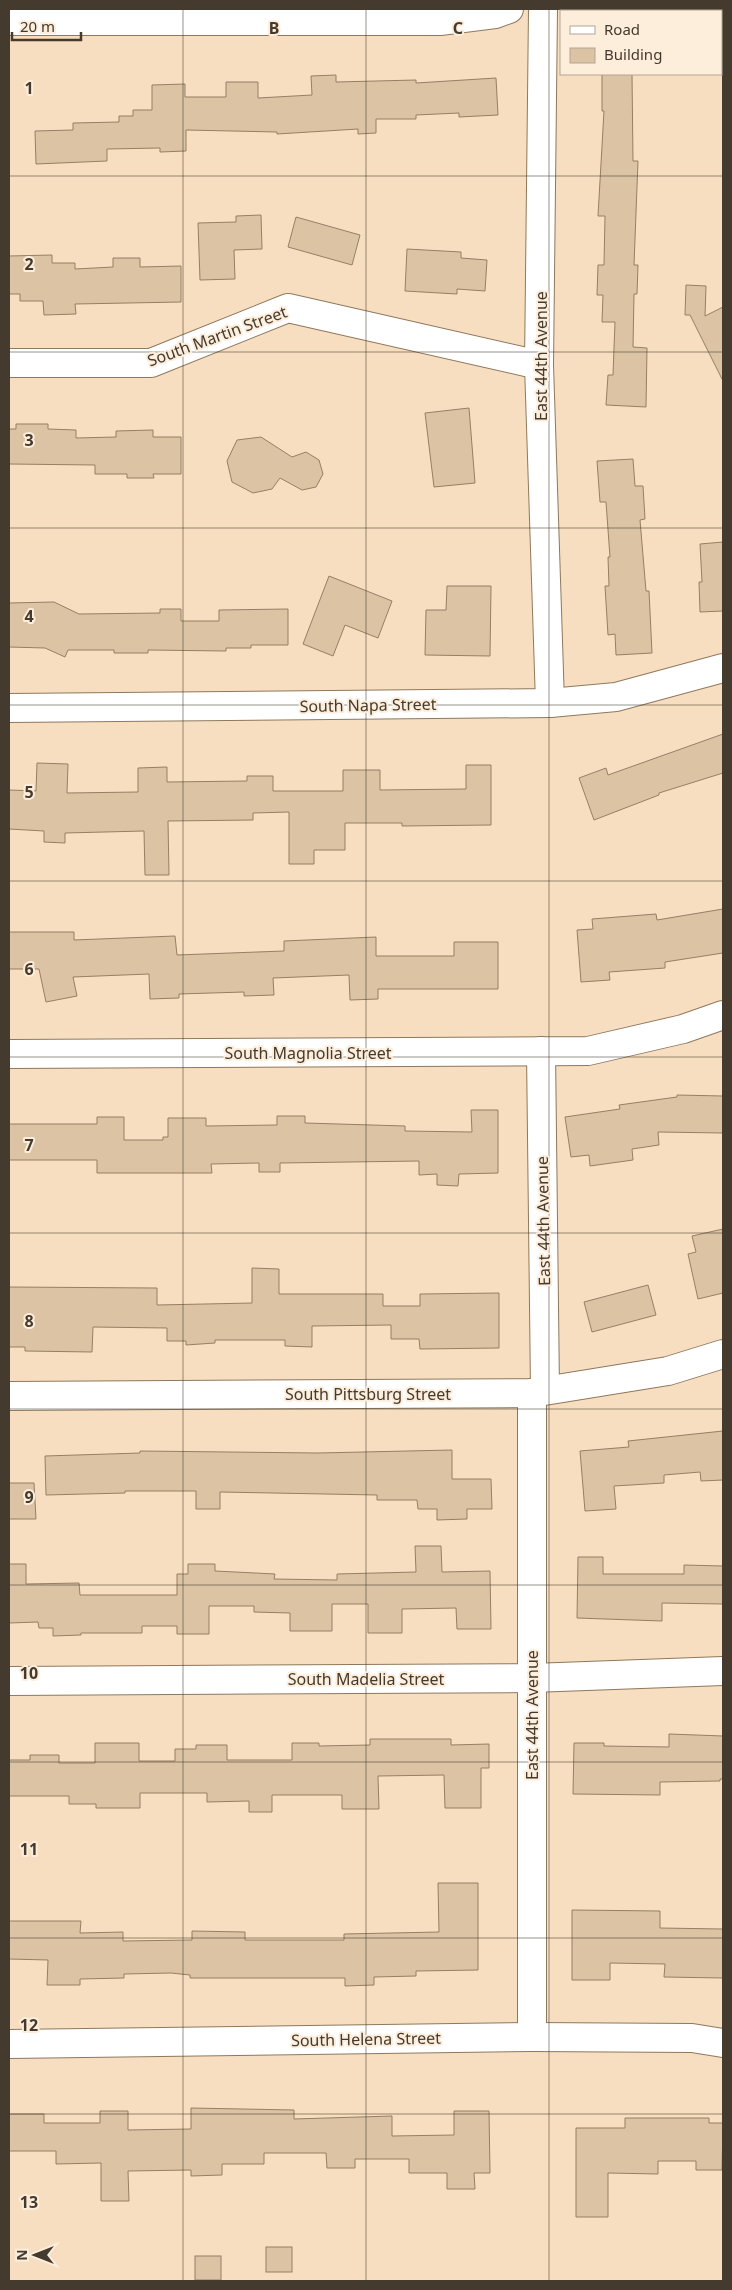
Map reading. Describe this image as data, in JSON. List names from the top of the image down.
{
  "streets": {
    "street": [
      "South Martin Street",
      "East 44th Avenue",
      "South Napa Street",
      "South Magnolia Street",
      "South Pittsburg Street",
      "South Madelia Street",
      "South Helena Street"
    ]
  },
  "crossings": [
    ["South Martin Street", "East 44th Avenue"],
    ["East 44th Avenue", "South Napa Street"],
    ["East 44th Avenue", "South Magnolia Street"],
    ["East 44th Avenue", "South Pittsburg Street"],
    ["East 44th Avenue", "South Madelia Street"],
    ["East 44th Avenue", "South Helena Street"]
  ],
  "legend": ["Road", "Building"],
  "scale_bar": "20 m",
  "north": "left",
  "grid": {
    "columns": ["B", "C"],
    "rows": [
      "1",
      "2",
      "3",
      "4",
      "5",
      "6",
      "7",
      "8",
      "9",
      "10",
      "11",
      "12",
      "13"
    ]
  }
}
